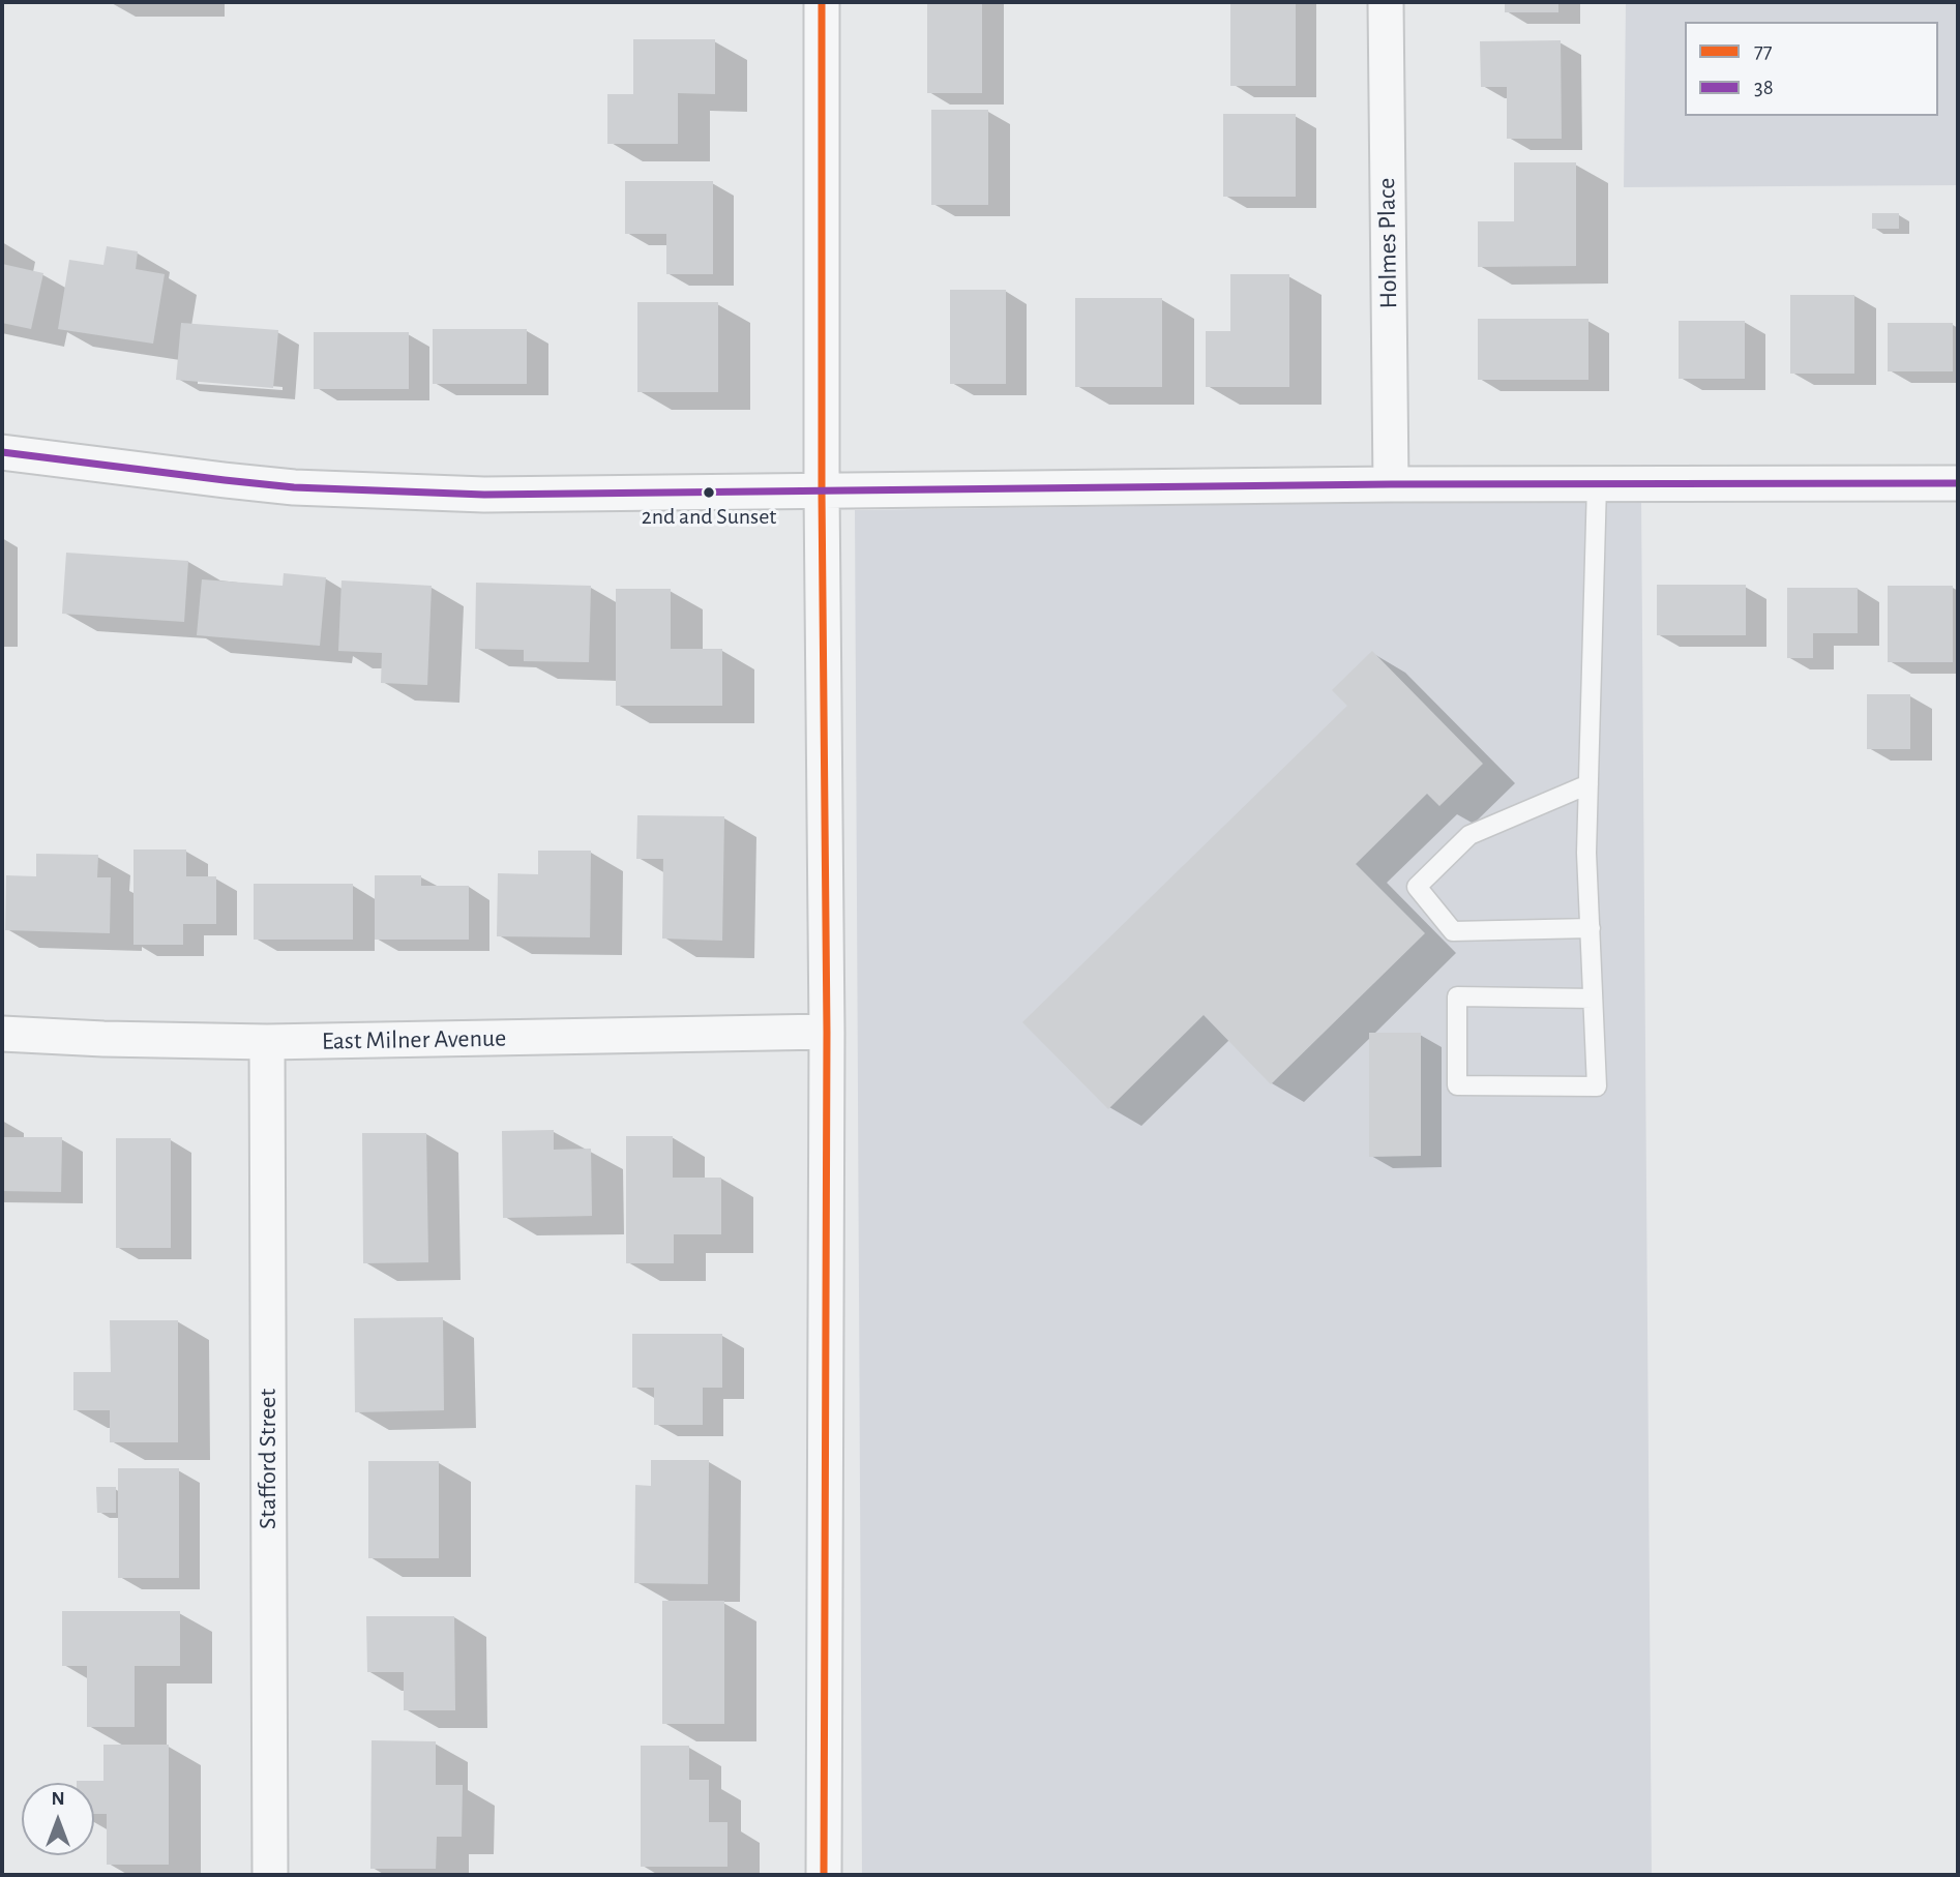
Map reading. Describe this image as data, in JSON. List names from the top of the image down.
{
  "streets": {
    "street": ["Holmes Place", "East Milner Avenue", "Stafford Street"]
  },
  "crossings": [
    ["East Milner Avenue", "Stafford Street"]
  ],
  "places": ["2nd and Sunset"],
  "lines": ["transit line 77", "transit line 38"],
  "legend": ["77", "38"],
  "north": "top"
}
